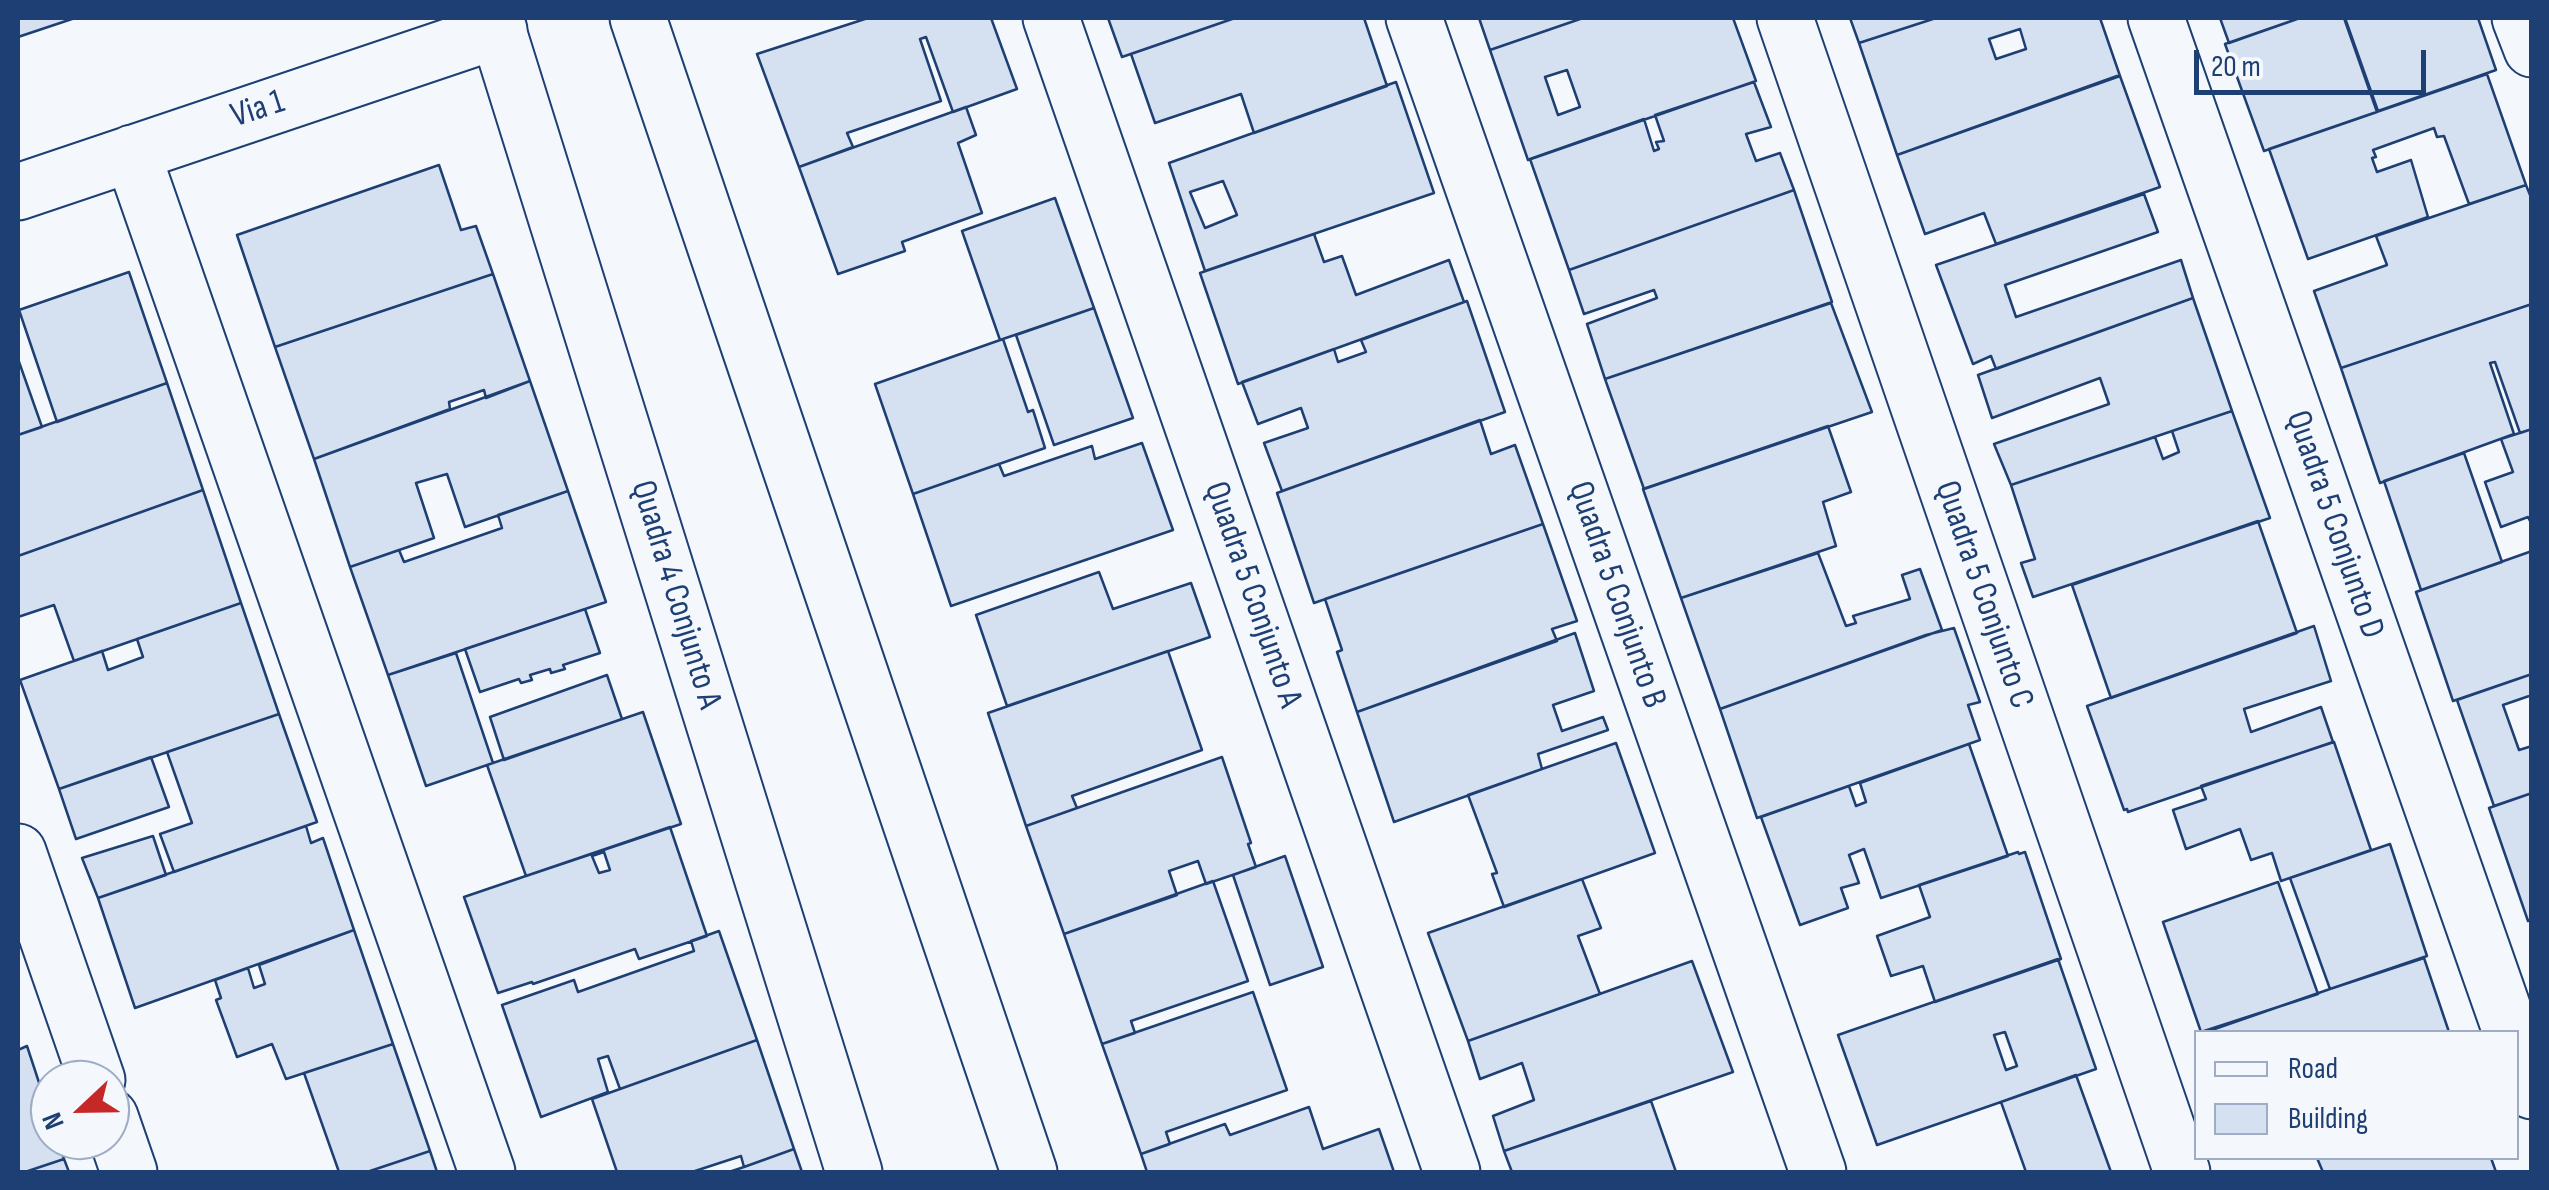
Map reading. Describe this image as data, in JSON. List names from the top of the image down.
{
  "streets": {
    "street": [
      "Via 1",
      "Quadra 5 Conjunto D",
      "Quadra 4 Conjunto A",
      "Quadra 5 Conjunto A",
      "Quadra 5 Conjunto B",
      "Quadra 5 Conjunto C"
    ]
  },
  "crossings": [
    ["Via 1", "Quadra 4 Conjunto A"]
  ],
  "legend": ["Road", "Building"],
  "scale_bar": "20 m",
  "north": "left"
}
